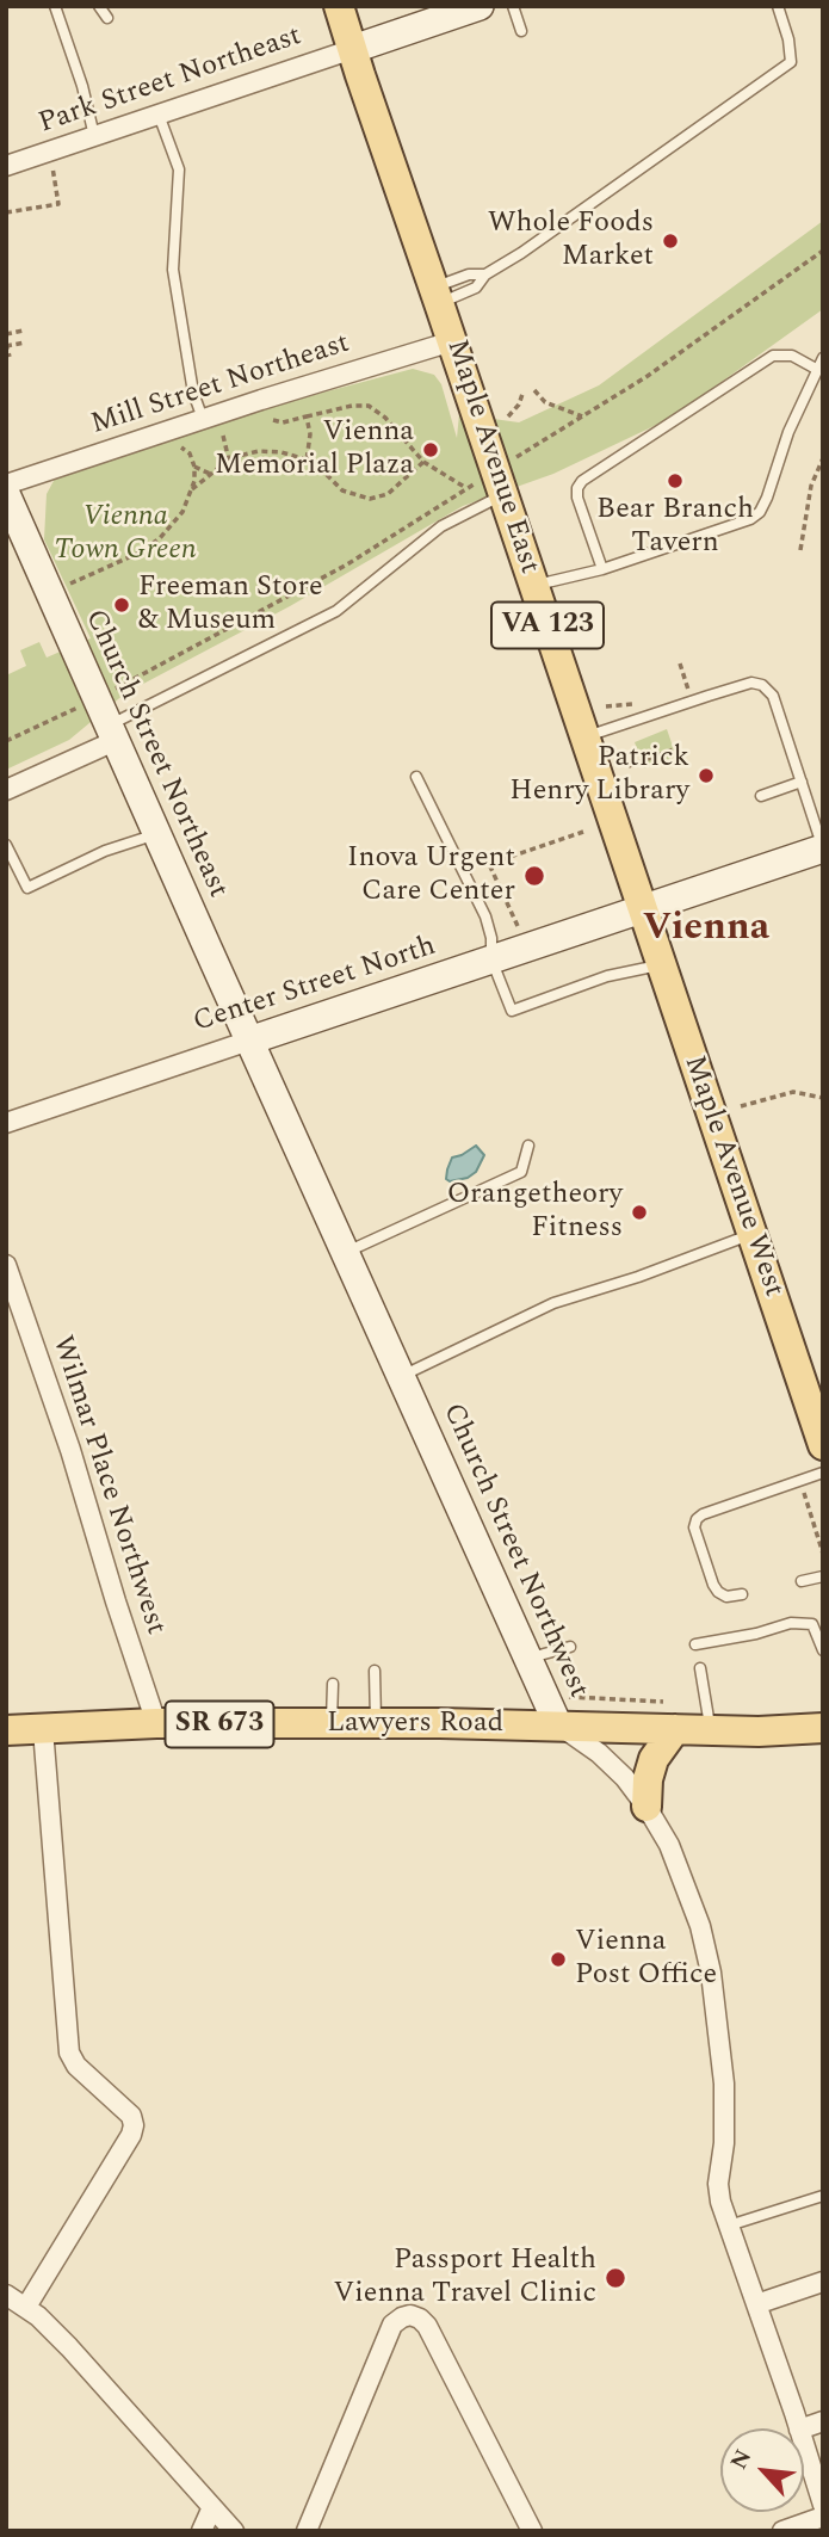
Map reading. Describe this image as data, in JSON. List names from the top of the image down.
{
  "streets": {
    "main road": [
      "Maple Avenue East",
      "VA 123",
      "Maple Avenue West",
      "SR 673",
      "Lawyers Road"
    ],
    "street": [
      "Park Street Northeast",
      "Mill Street Northeast",
      "Church Street Northeast",
      "Center Street North",
      "Wilmar Place Northwest",
      "Church Street Northwest"
    ]
  },
  "crossings": [
    ["Park Street Northeast", "Maple Avenue East"],
    ["Mill Street Northeast", "Maple Avenue East"],
    ["Maple Avenue East", "Center Street North"],
    ["Maple Avenue East", "Maple Avenue West"],
    ["Church Street Northeast", "Center Street North"],
    ["Church Street Northeast", "Church Street Northwest"],
    ["Center Street North", "Maple Avenue West"],
    ["Center Street North", "Church Street Northwest"],
    ["Wilmar Place Northwest", "Lawyers Road"],
    ["Church Street Northwest", "Lawyers Road"]
  ],
  "districts": ["Vienna"],
  "parks": ["Vienna Town Green"],
  "places": [
    "Whole Foods Market",
    "Vienna Memorial Plaza",
    "Bear Branch Tavern",
    "Freeman Store & Museum",
    "Patrick Henry Library",
    "Inova Urgent Care Center",
    "Orangetheory Fitness",
    "Vienna Post Office",
    "Passport Health Vienna Travel Clinic"
  ],
  "north": "top left"
}
